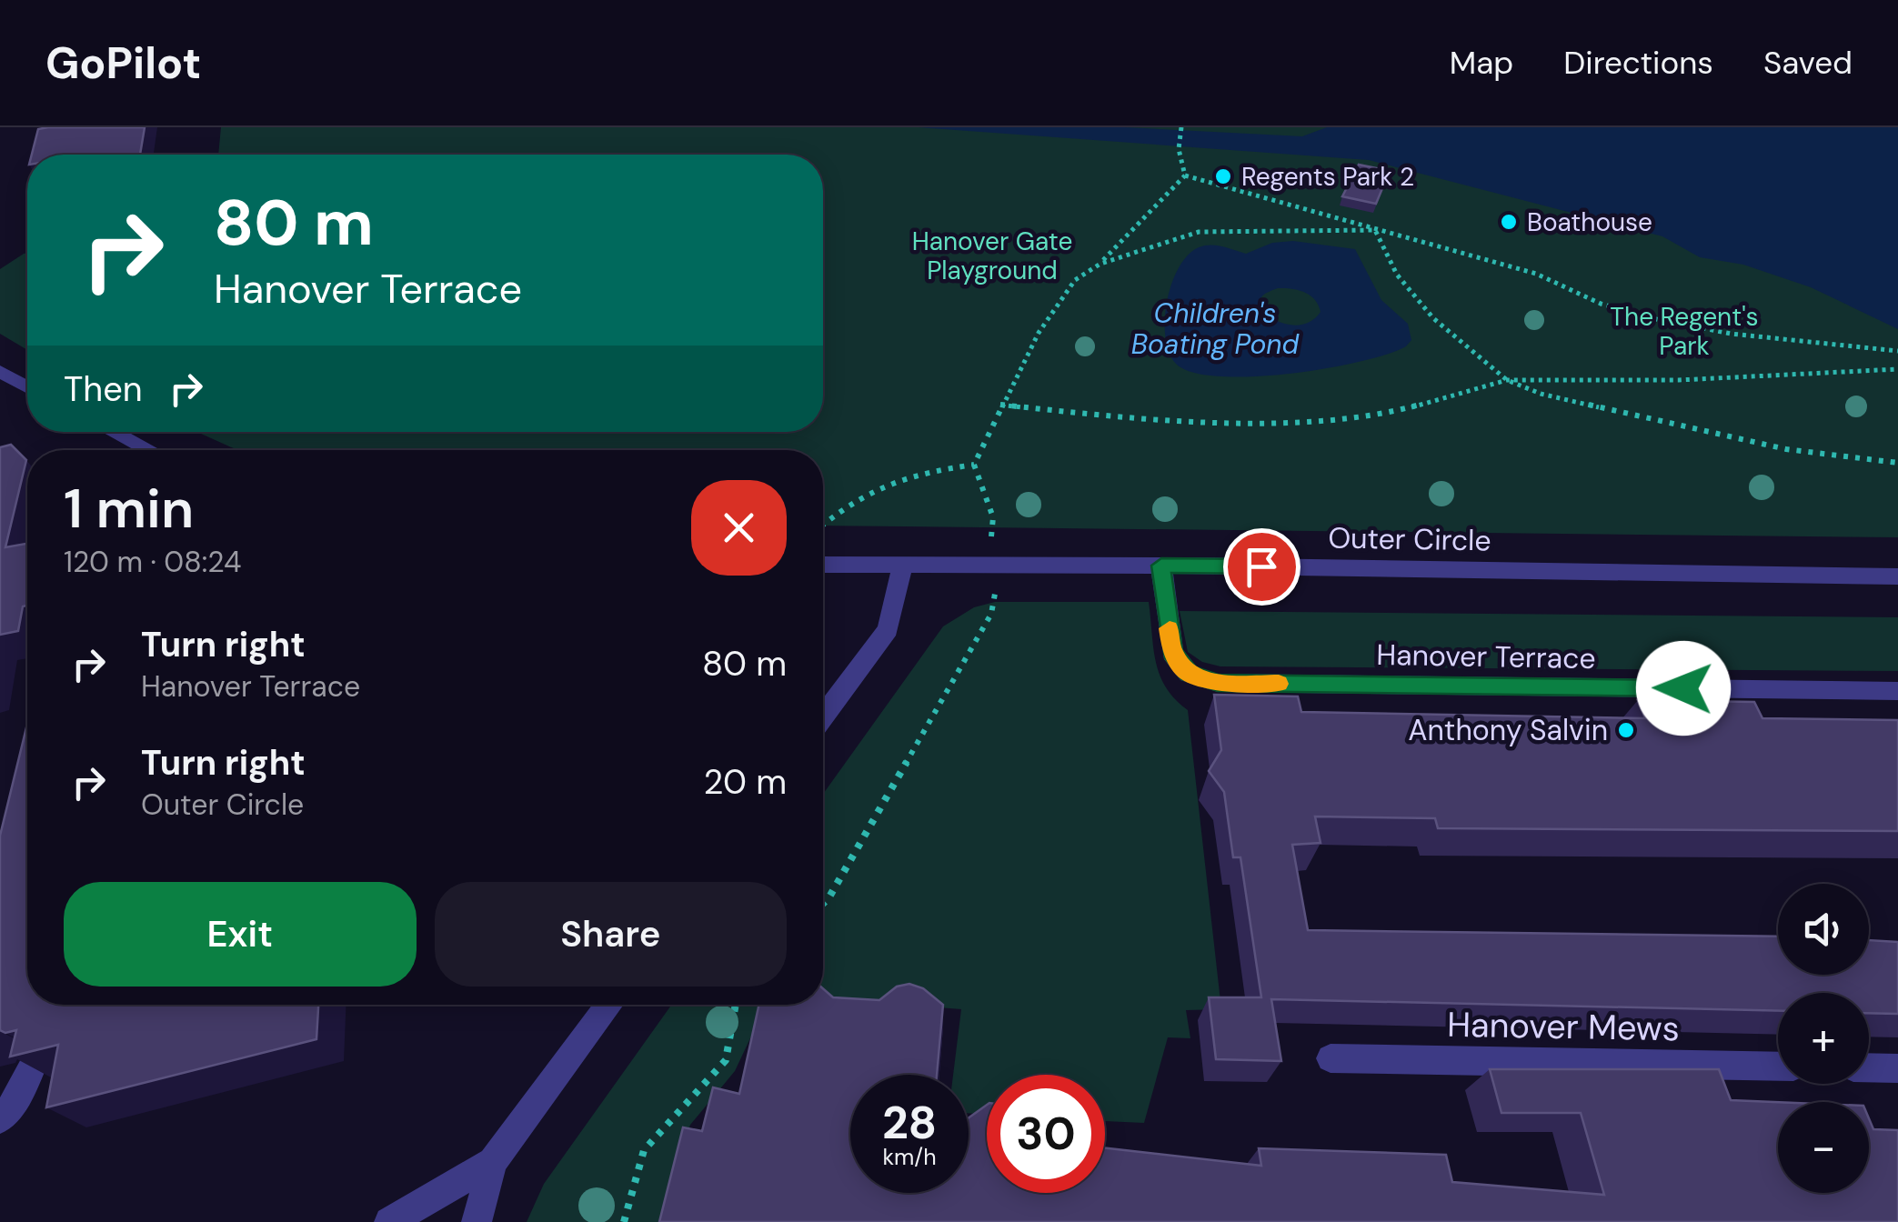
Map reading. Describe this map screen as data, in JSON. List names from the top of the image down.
{
  "streets": {
    "street": ["Outer Circle", "Hanover Terrace", "Hanover Mews"]
  },
  "crossings": [
    ["Outer Circle", "Hanover Terrace"]
  ],
  "water": ["Children's Boating Pond"],
  "parks": ["Hanover Gate Playground", "The Regent's Park"],
  "places": ["Regents Park 2", "Boathouse", "Anthony Salvin"],
  "page": {
    "header": "GoPilot",
    "nav": ["Map", "Directions", "Saved"],
    "turn": ["80 m", "Hanover Terrace"],
    "then": "Then",
    "heading": ["1 min", "120 m · 08:24"],
    "list": [
      {
        "name": "Turn right",
        "note": "Hanover Terrace",
        "value": "80 m"
      },
      {
        "name": "Turn right",
        "note": "Outer Circle",
        "value": "20 m"
      }
    ],
    "buttons": ["Exit", "Share"],
    "map_buttons": ["+", "−"],
    "speed": "28 km/h",
    "limit": "30"
  }
}
